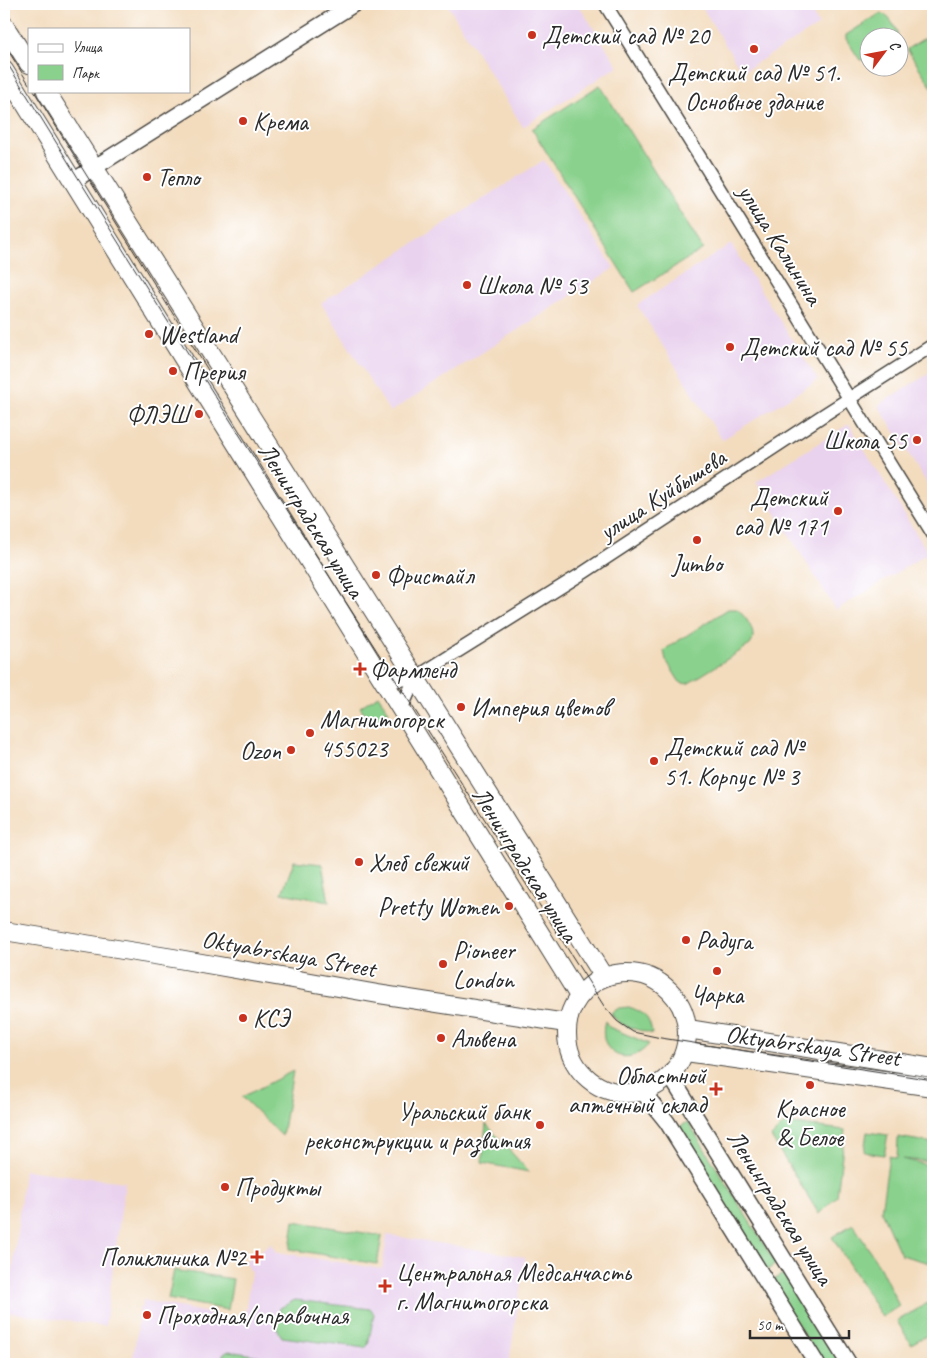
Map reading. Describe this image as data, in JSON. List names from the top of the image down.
{
  "streets": {
    "main road": ["Ленинградская улица", "Oktyabrskaya Street"],
    "street": ["улица Калинина", "улица Куйбышева"]
  },
  "crossings": [
    ["улица Калинина", "улица Куйбышева"],
    ["улица Куйбышева", "Ленинградская улица"],
    ["Ленинградская улица", "Oktyabrskaya Street"]
  ],
  "places": {
    "other": [
      "Детский сад № 20",
      "Детский сад № 51. Основное здание",
      "Крема",
      "Тепло",
      "Школа № 53",
      "Westland",
      "Детский сад № 55",
      "Прерия",
      "ФЛЭШ",
      "Школа 55",
      "Детский сад № 171",
      "Jumbo",
      "Фристайл",
      "Империя цветов",
      "Магнитогорск 455023",
      "Ozon",
      "Детский сад № 51. Корпус № 3",
      "Хлеб свежий",
      "Pretty Women",
      "Радуга",
      "Pioneer London",
      "Чарка",
      "КСЭ",
      "Альвена",
      "Красное & Белое",
      "Уральский банк реконструкции и развития",
      "Продукты",
      "Проходная/справочная"
    ],
    "health": [
      "Фармленд",
      "Областной аптечный склад",
      "Поликлиника №2",
      "Центральная Медсанчасть г. Магнитогорска"
    ]
  },
  "legend": ["Улица", "Парк"],
  "scale_bar": "50 m",
  "north": "top right"
}
